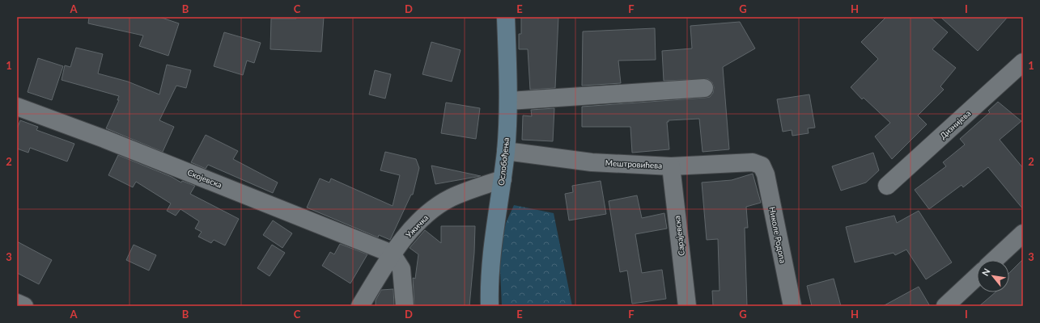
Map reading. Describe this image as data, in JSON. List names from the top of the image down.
{
  "streets": {
    "street": [
      "Дизнијева",
      "Ослобођења",
      "Мештровићева",
      "Скојевска",
      "Ужичка",
      "Николе Родопа",
      "Сарајевска"
    ]
  },
  "crossings": [
    ["Ослобођења", "Мештровићева"],
    ["Ослобођења", "Ужичка"],
    ["Мештровићева", "Николе Родопа"],
    ["Мештровићева", "Сарајевска"],
    ["Скојевска", "Ужичка"]
  ],
  "north": "top left",
  "grid": {
    "columns": [
      "A",
      "B",
      "C",
      "D",
      "E",
      "F",
      "G",
      "H",
      "I"
    ],
    "rows": ["1", "2", "3"]
  }
}
